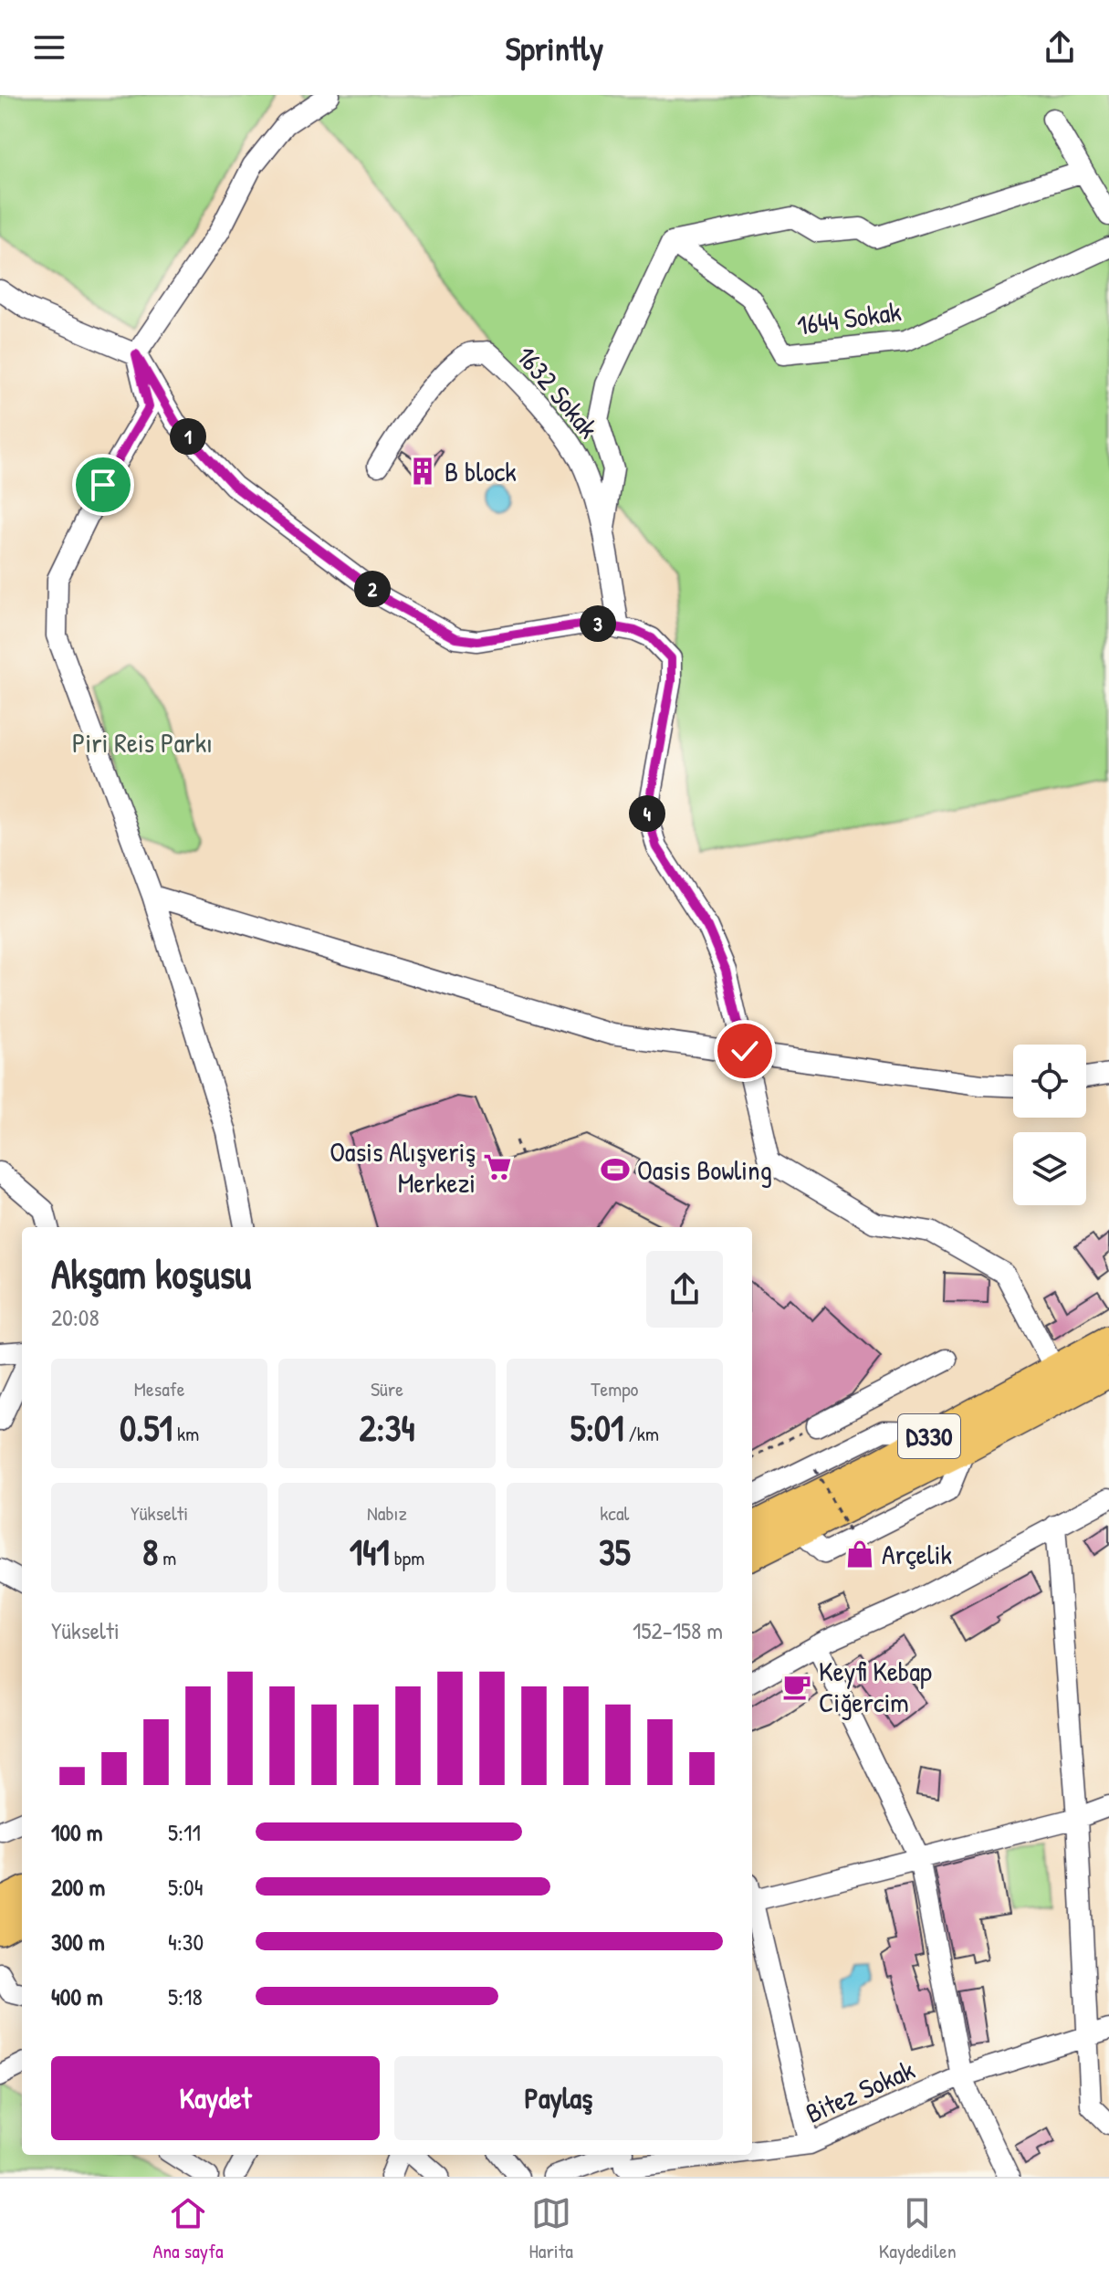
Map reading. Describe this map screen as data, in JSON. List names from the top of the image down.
{
  "streets": {
    "highway": ["D330"],
    "street": ["1644 Sokak", "1632 Sokak", "Bitez Sokak"]
  },
  "parks": ["Piri Reis Parkı"],
  "places": {
    "building": ["B block"],
    "supermarket": ["Oasis Alışveriş Merkezi"],
    "sports": ["Oasis Bowling"],
    "shop": ["Arçelik"],
    "cafe": ["Keyfi Kebap Ciğercim"]
  },
  "page": {
    "header": "Sprintly",
    "pins": [
      "1",
      "2",
      "3",
      "4"
    ],
    "heading": ["Akşam koşusu", "20:08"],
    "stats": [
      ["Mesafe", "0.51 km"],
      ["Süre", "2:34"],
      ["Tempo", "5:01 /km"],
      ["Yükselti", "8 m"],
      ["Nabız", "141 bpm"],
      ["kcal", "35"]
    ],
    "chart": ["Yükselti", "152–158 m"],
    "list": [
      {
        "name": "100 m",
        "note": "5:11"
      },
      {
        "name": "200 m",
        "note": "5:04"
      },
      {
        "name": "300 m",
        "note": "4:30"
      },
      {
        "name": "400 m",
        "note": "5:18"
      }
    ],
    "buttons": ["Kaydet", "Paylaş"],
    "tabs": ["Ana sayfa", "Harita", "Kaydedilen"]
  }
}
